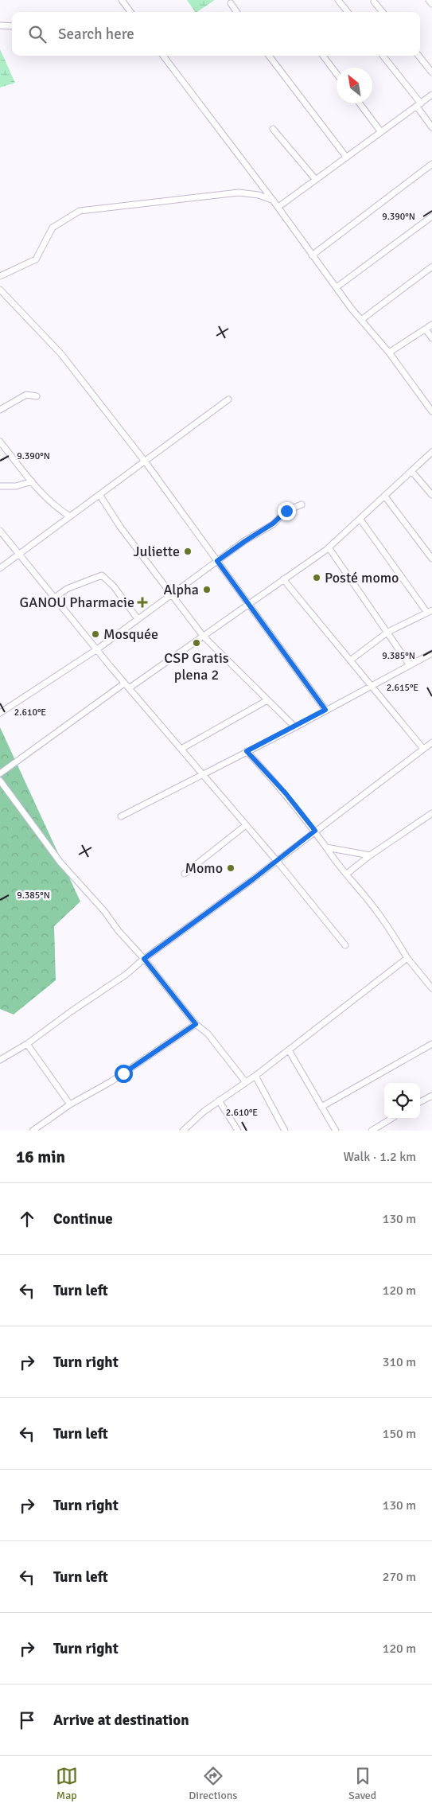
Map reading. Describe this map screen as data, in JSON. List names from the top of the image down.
{
  "places": {
    "other": [
      "Juliette",
      "Posté momo",
      "Alpha",
      "Mosquée",
      "CSP Gratis plena 2",
      "Momo"
    ],
    "health": ["GANOU Pharmacie"]
  },
  "north": "top left",
  "page": {
    "search": "Search here",
    "heading": ["16 min", "Walk · 1.2 km"],
    "list": [
      ["Continue", "130 m"],
      ["Turn left", "120 m"],
      ["Turn right", "310 m"],
      ["Turn left", "150 m"],
      ["Turn right", "130 m"],
      ["Turn left", "270 m"],
      ["Turn right", "120 m"],
      "Arrive at destination"
    ],
    "nav": ["Map", "Directions", "Saved"]
  },
  "coordinates": [
    "9.390°N",
    "9.385°N",
    "2.615°E",
    "2.610°E"
  ]
}
